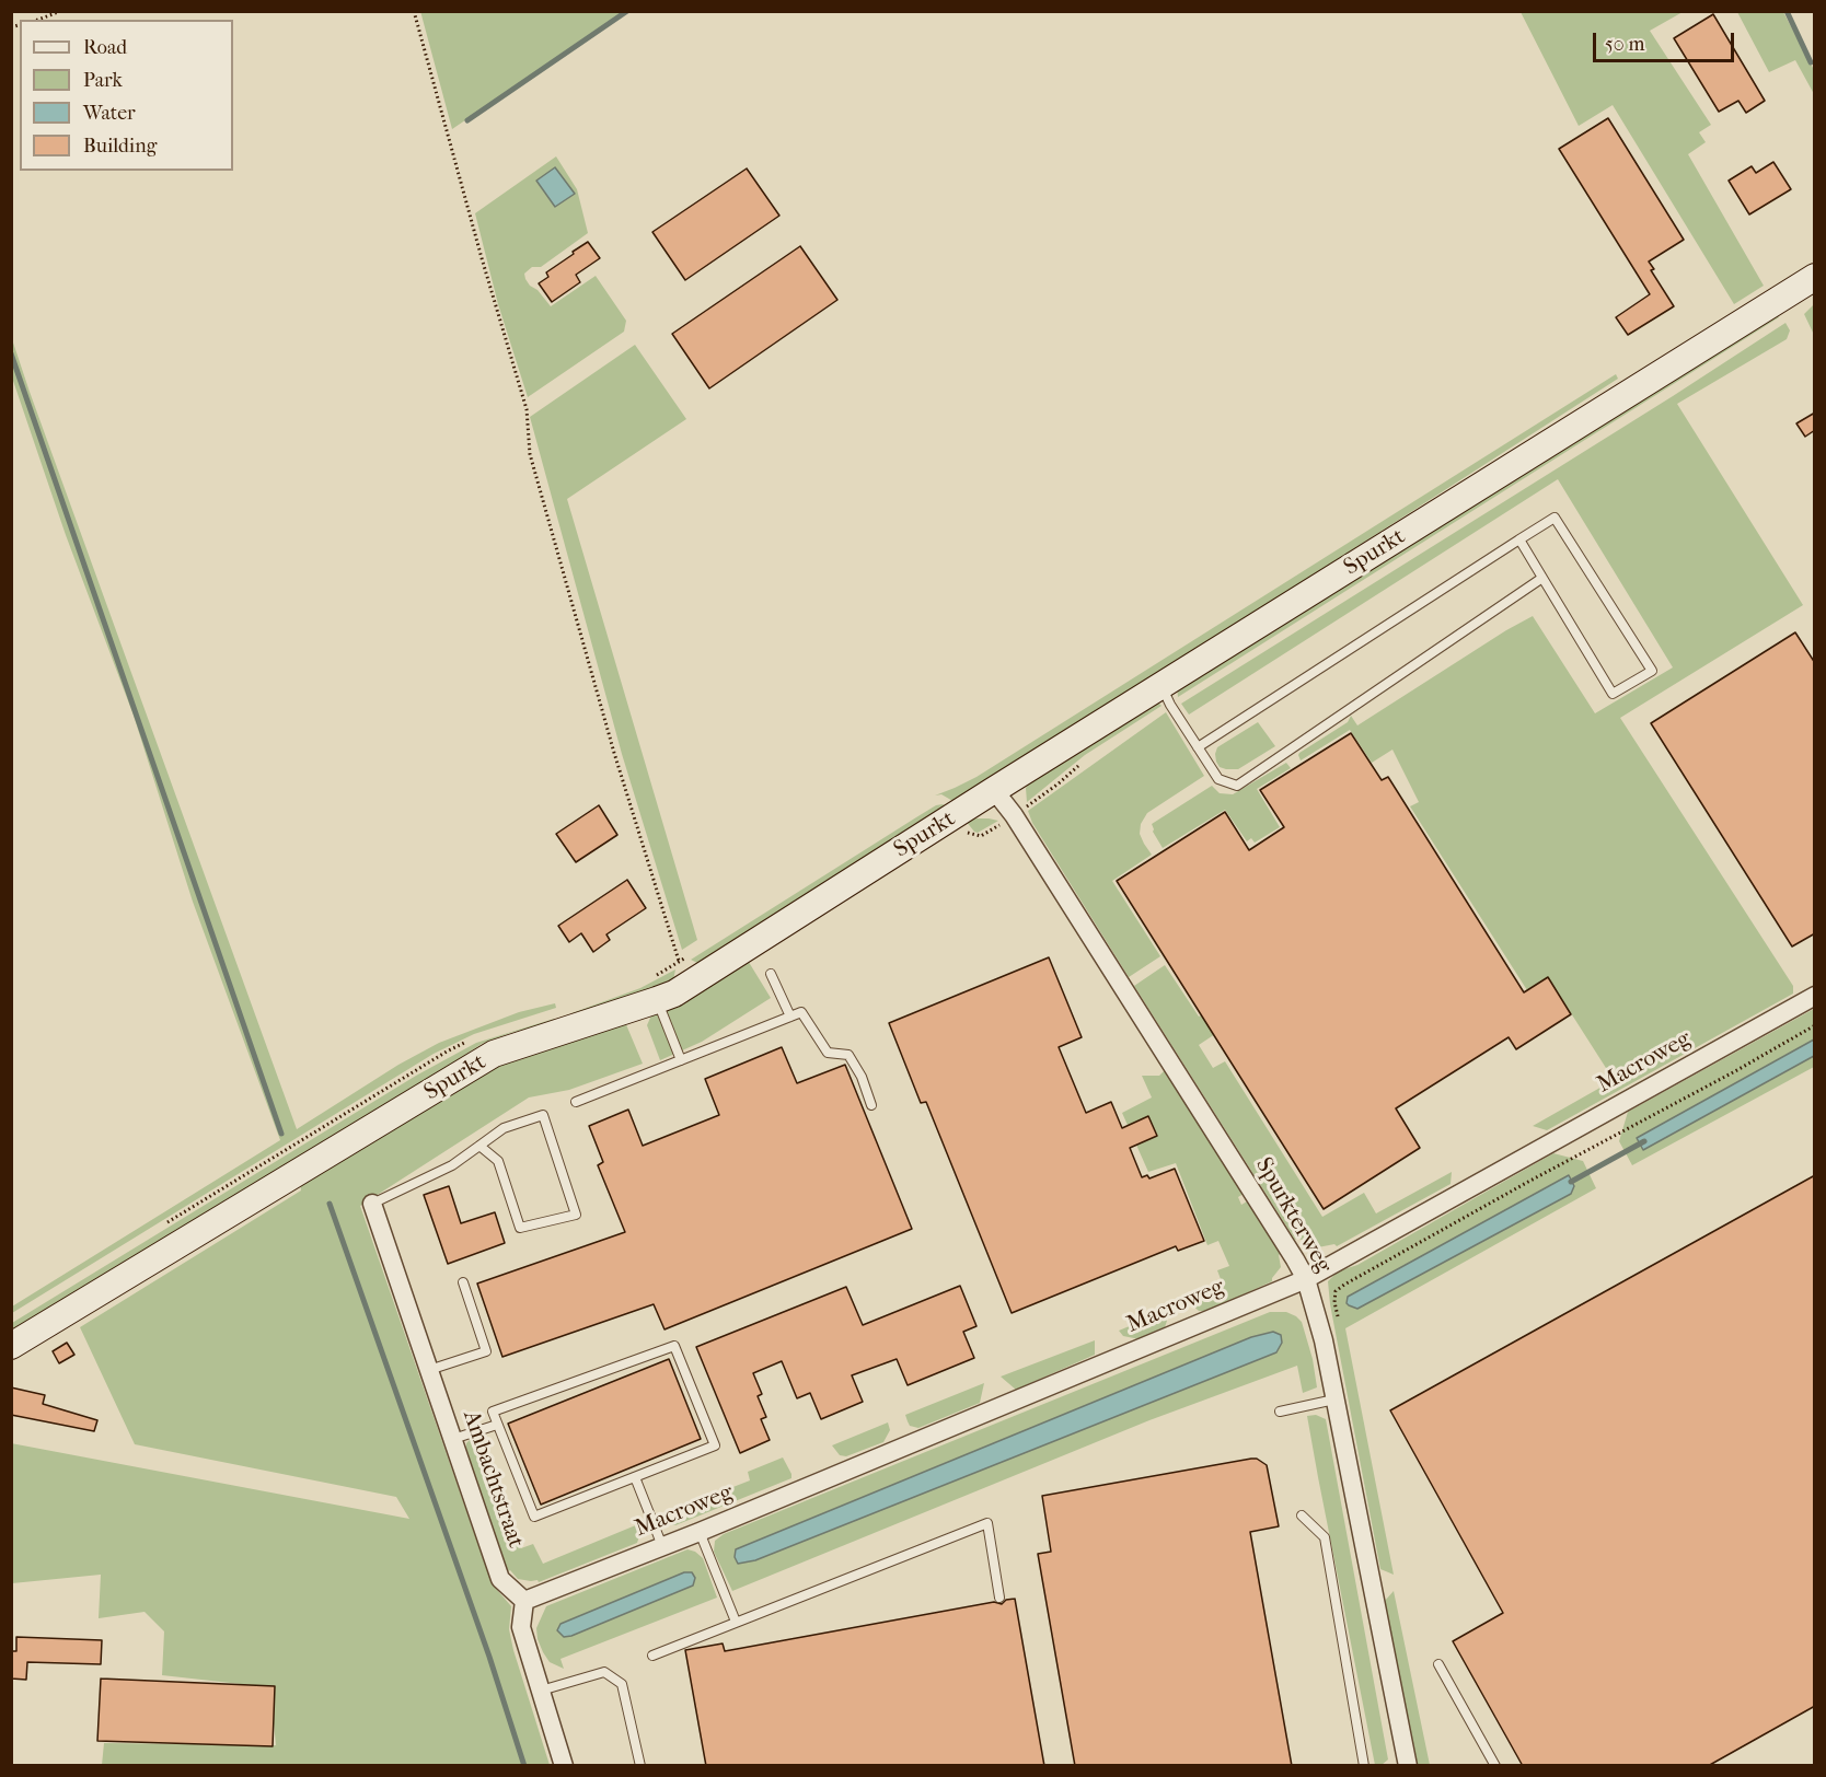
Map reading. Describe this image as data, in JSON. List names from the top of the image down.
{
  "streets": {
    "street": [
      "Spurkt",
      "Macroweg",
      "Spurkterweg",
      "Ambachtstraat"
    ]
  },
  "crossings": [
    ["Spurkt", "Spurkterweg"],
    ["Macroweg", "Spurkterweg"],
    ["Macroweg", "Ambachtstraat"]
  ],
  "legend": [
    "Road",
    "Park",
    "Water",
    "Building"
  ],
  "scale_bar": "50 m"
}
